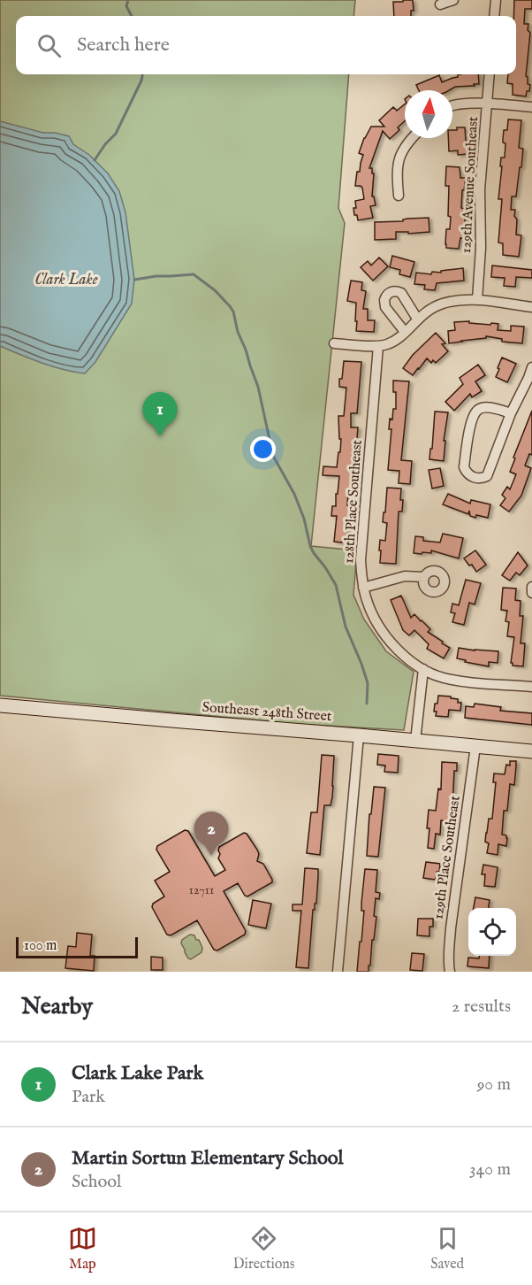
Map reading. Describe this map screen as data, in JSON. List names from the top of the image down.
{
  "streets": {
    "street": [
      "129th Avenue Southeast",
      "128th Place Southeast",
      "Southeast 248th Street",
      "129th Place Southeast"
    ]
  },
  "crossings": [
    ["Southeast 248th Street", "129th Place Southeast"]
  ],
  "water": ["Clark Lake"],
  "house_numbers": ["12711"],
  "scale_bar": "100 m",
  "north": "top",
  "page": {
    "search": "Search here",
    "pins": ["1", "2"],
    "scale": "100 m",
    "heading": ["Nearby", "2 results"],
    "list": [
      {
        "mark": "1",
        "name": "Clark Lake Park",
        "note": "Park",
        "value": "90 m"
      },
      {
        "mark": "2",
        "name": "Martin Sortun Elementary School",
        "note": "School",
        "value": "340 m"
      }
    ],
    "nav": ["Map", "Directions", "Saved"]
  }
}
